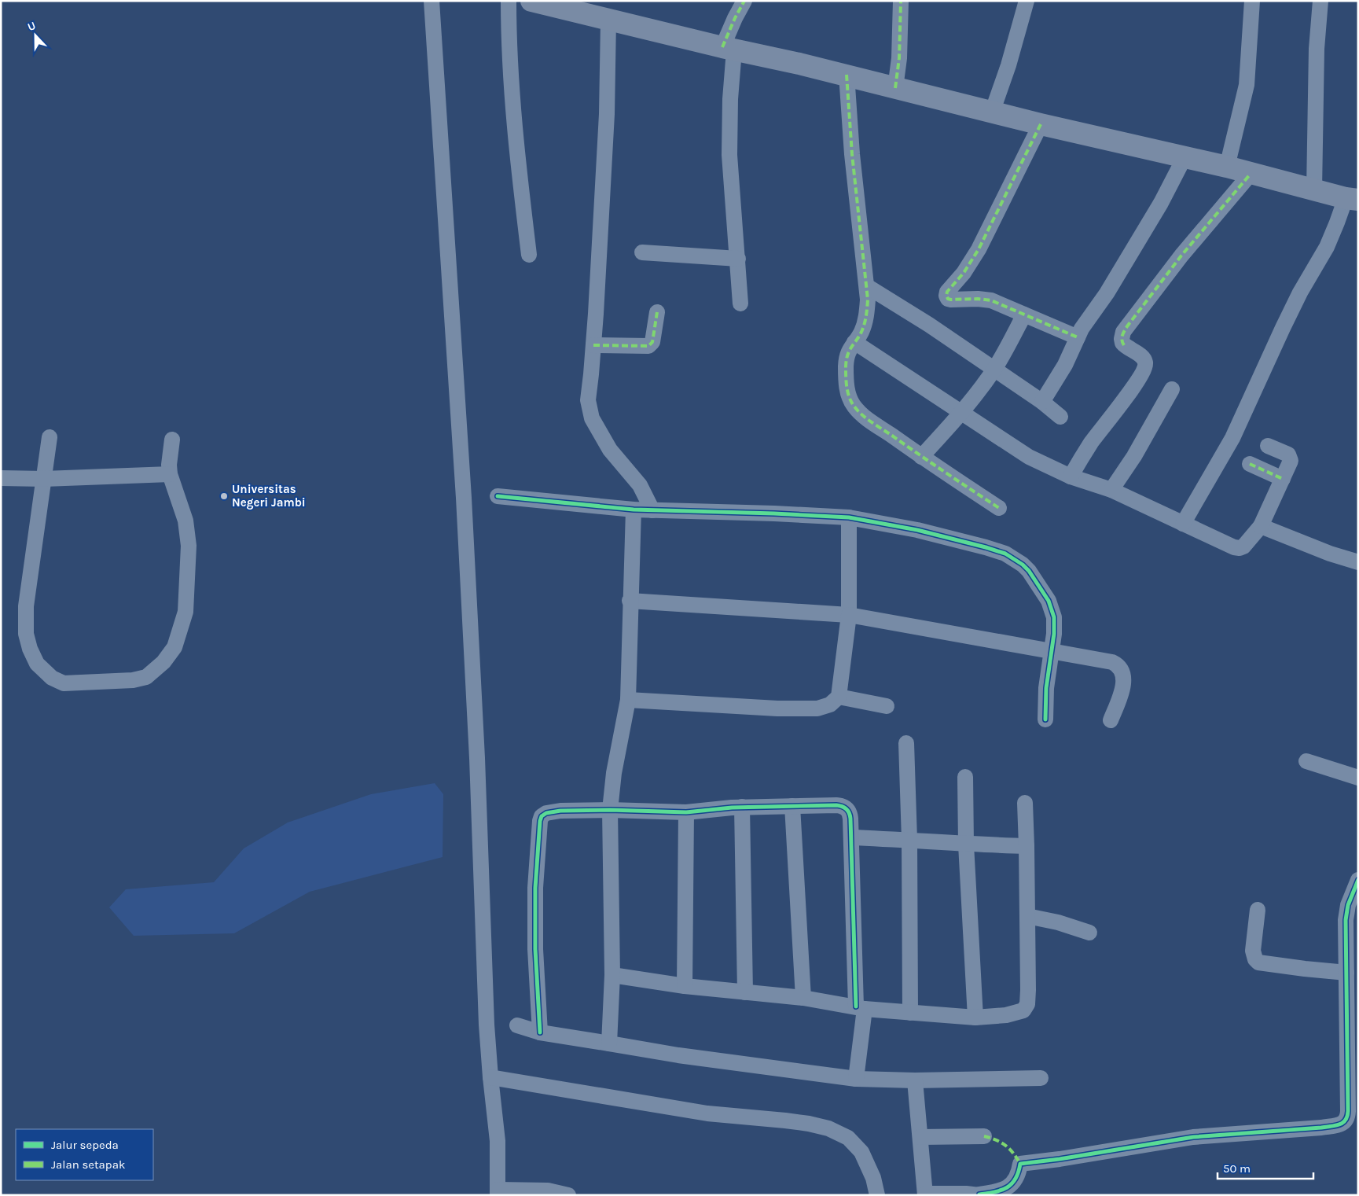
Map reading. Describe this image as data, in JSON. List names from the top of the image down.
{
  "places": ["Universitas Negeri Jambi"],
  "legend": ["Jalur sepeda", "Jalan setapak"],
  "scale_bar": "50 m",
  "north": "top"
}
